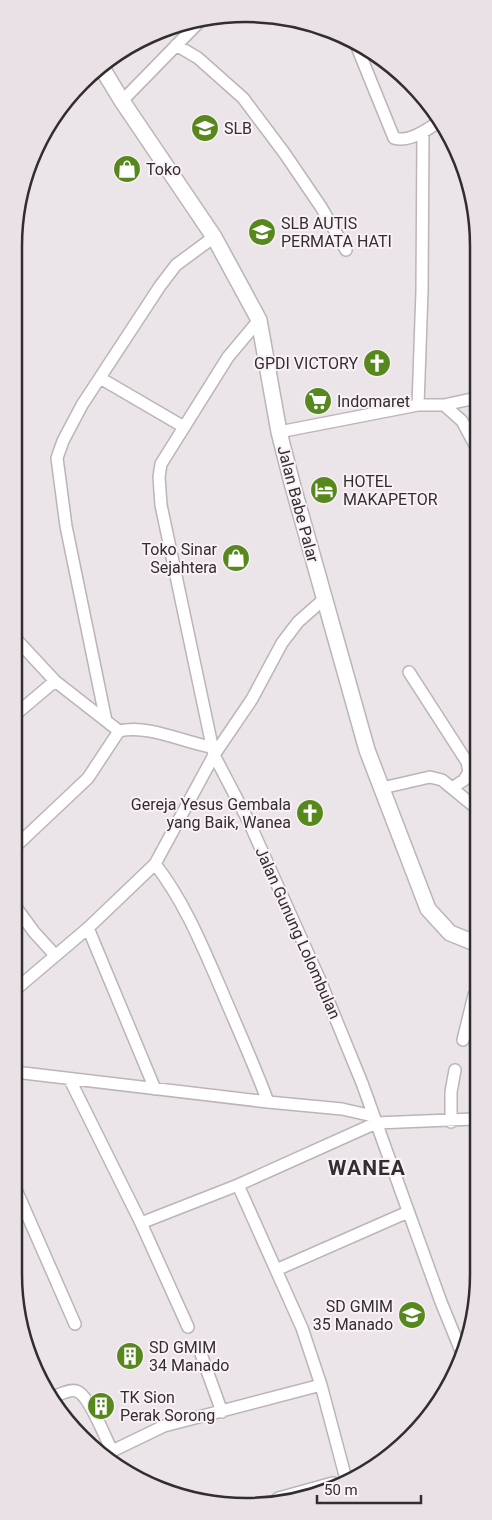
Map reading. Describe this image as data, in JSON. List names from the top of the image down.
{
  "streets": {
    "street": ["Jalan Babe Palar", "Jalan Gunung Lolombulan"]
  },
  "crossings": [
    ["Jalan Babe Palar", "Jalan Gunung Lolombulan"]
  ],
  "districts": ["WANEA"],
  "places": {
    "school or university": ["SLB", "SLB AUTIS PERMATA HATI", "SD GMIM 35 Manado"],
    "shop": ["Toko", "Toko Sinar Sejahtera"],
    "church": ["GPDI VICTORY", "Gereja Yesus Gembala yang Baik, Wanea"],
    "supermarket": ["Indomaret"],
    "hotel": ["HOTEL MAKAPETOR"],
    "building": ["SD GMIM 34 Manado", "TK Sion Perak Sorong"]
  },
  "scale_bar": "50 m"
}
